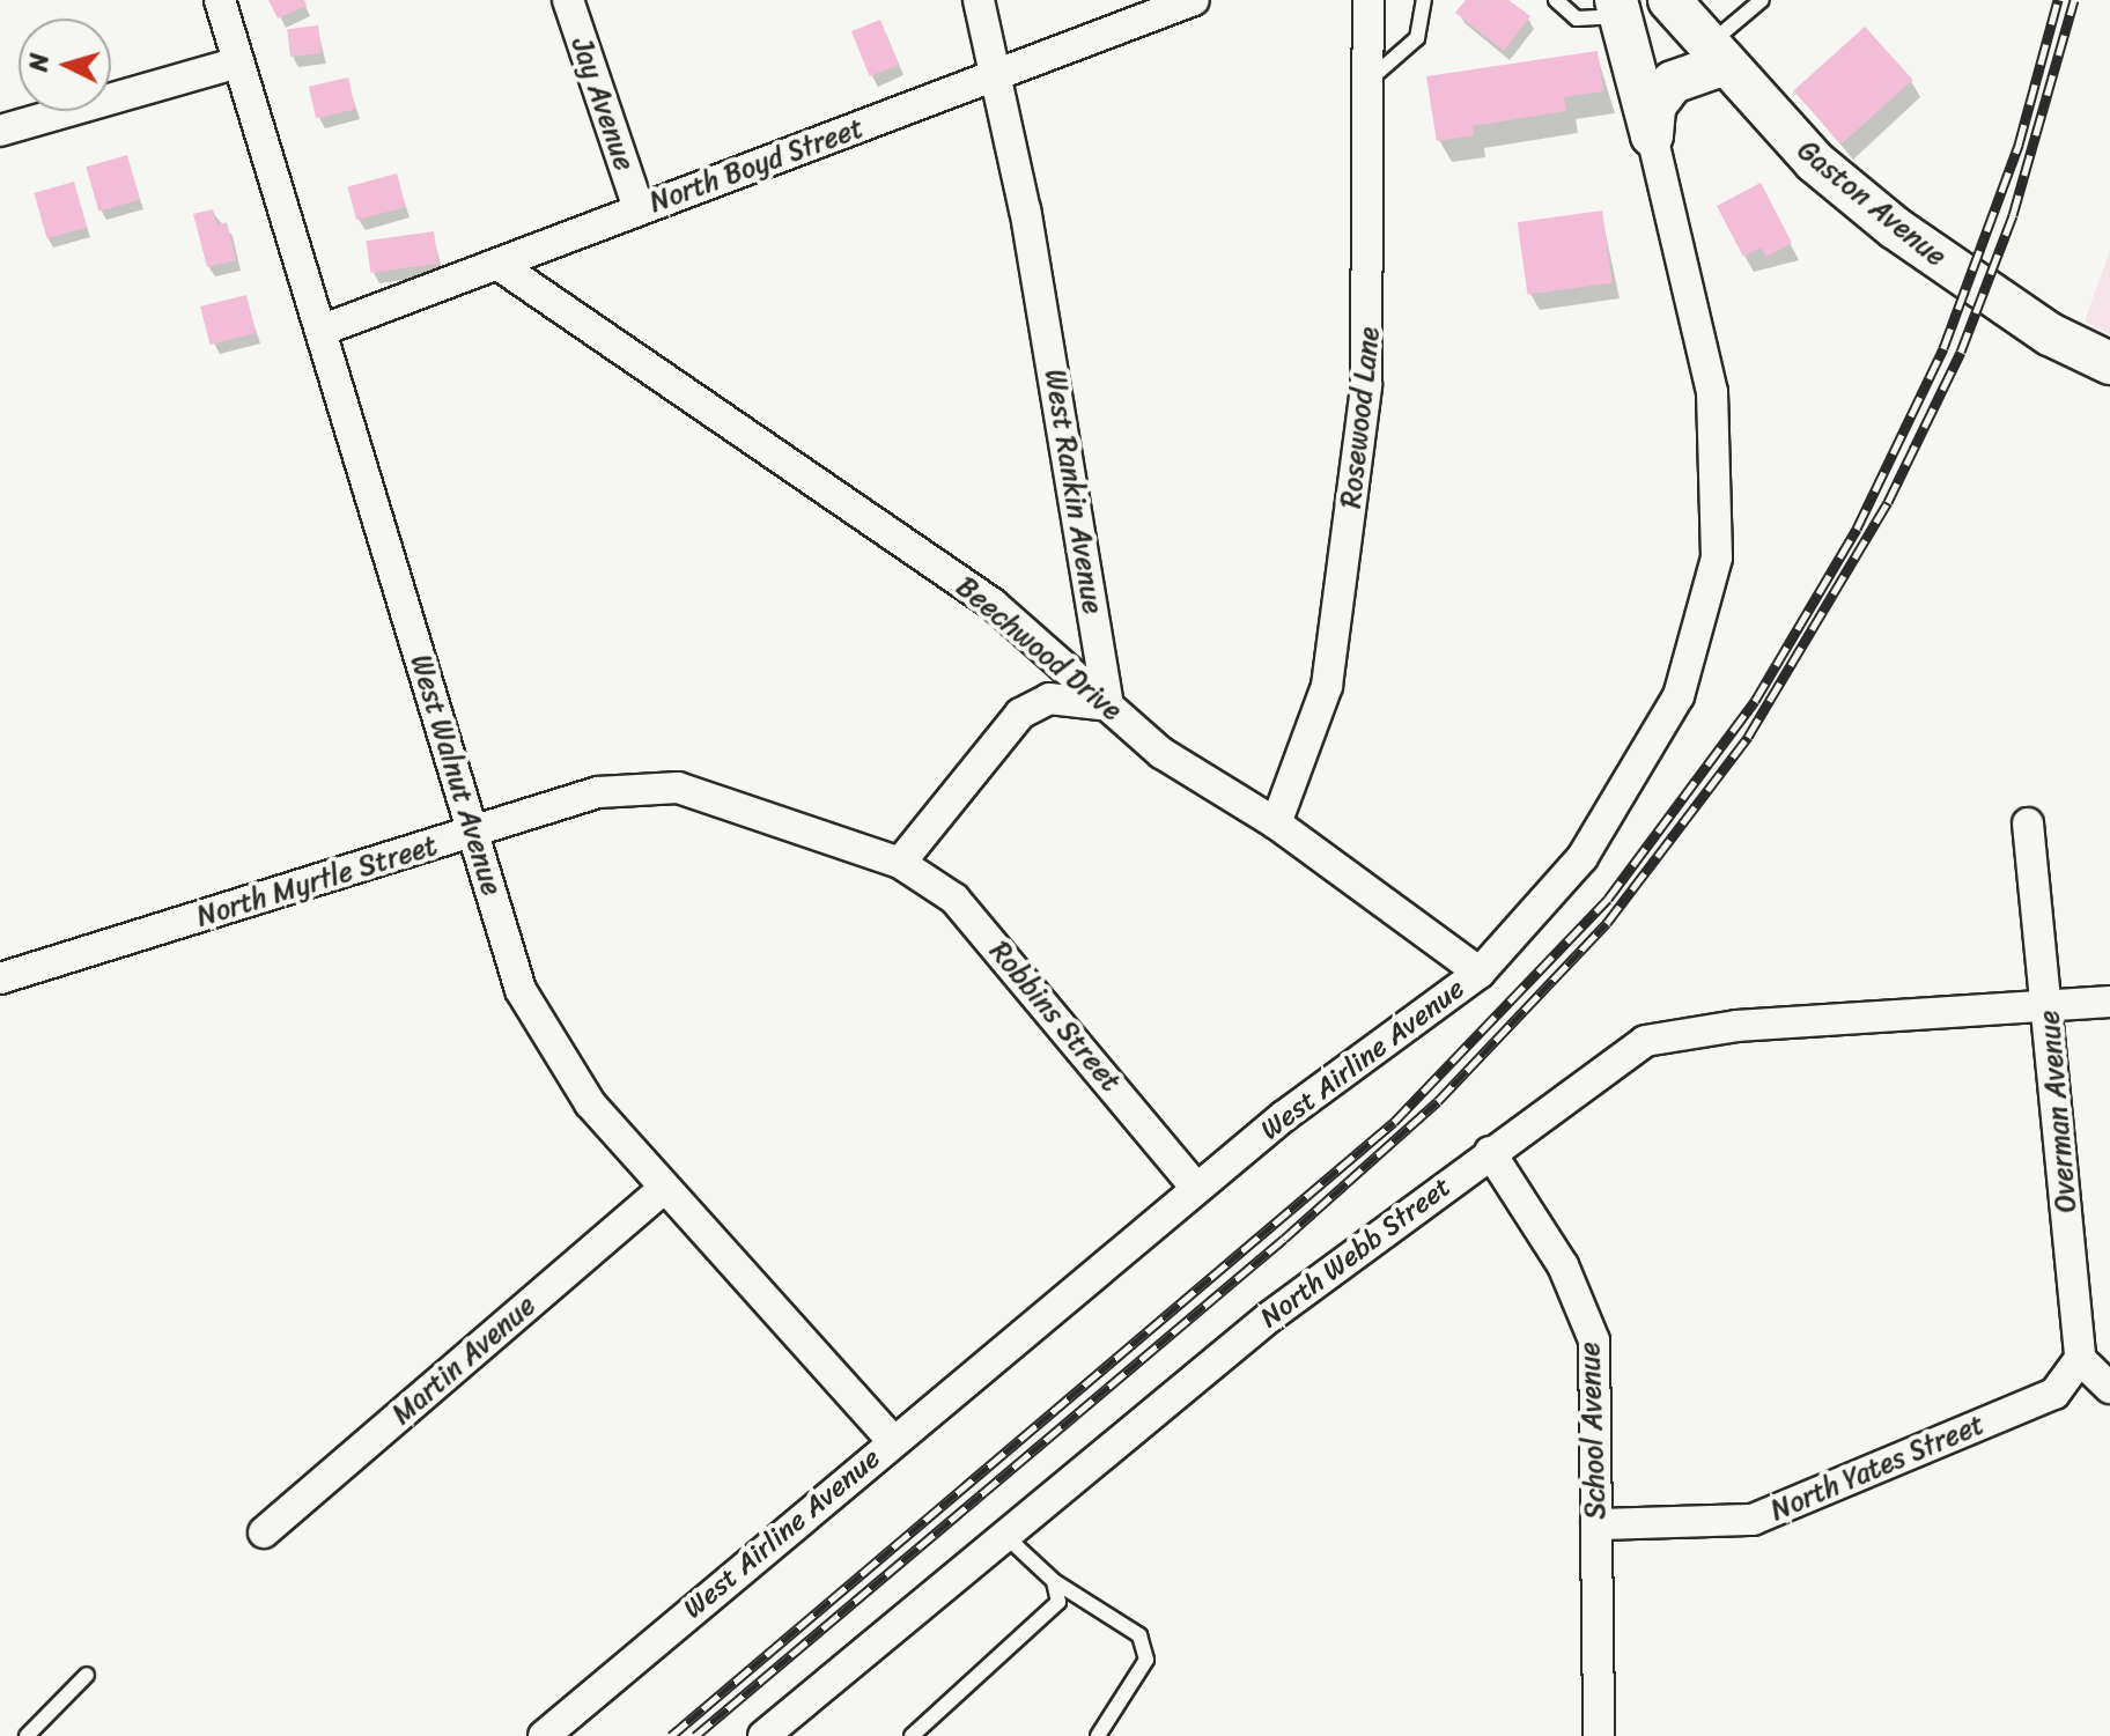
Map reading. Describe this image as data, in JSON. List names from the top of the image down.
{
  "streets": {
    "main road": ["Gaston Avenue"],
    "street": [
      "Jay Avenue",
      "North Boyd Street",
      "Rosewood Lane",
      "West Rankin Avenue",
      "Beechwood Drive",
      "West Walnut Avenue",
      "North Myrtle Street",
      "Robbins Street",
      "West Airline Avenue",
      "Overman Avenue",
      "North Webb Street",
      "Martin Avenue",
      "School Avenue",
      "North Yates Street"
    ]
  },
  "crossings": [
    ["Jay Avenue", "North Boyd Street"],
    ["North Boyd Street", "West Rankin Avenue"],
    ["North Boyd Street", "Beechwood Drive"],
    ["North Boyd Street", "West Walnut Avenue"],
    ["Rosewood Lane", "Beechwood Drive"],
    ["West Rankin Avenue", "Beechwood Drive"],
    ["Beechwood Drive", "West Airline Avenue"],
    ["West Walnut Avenue", "North Myrtle Street"],
    ["West Walnut Avenue", "West Airline Avenue"],
    ["West Walnut Avenue", "Martin Avenue"],
    ["North Myrtle Street", "Robbins Street"],
    ["Robbins Street", "West Airline Avenue"],
    ["Overman Avenue", "North Webb Street"],
    ["Overman Avenue", "North Yates Street"],
    ["North Webb Street", "School Avenue"],
    ["School Avenue", "North Yates Street"]
  ],
  "north": "left"
}
